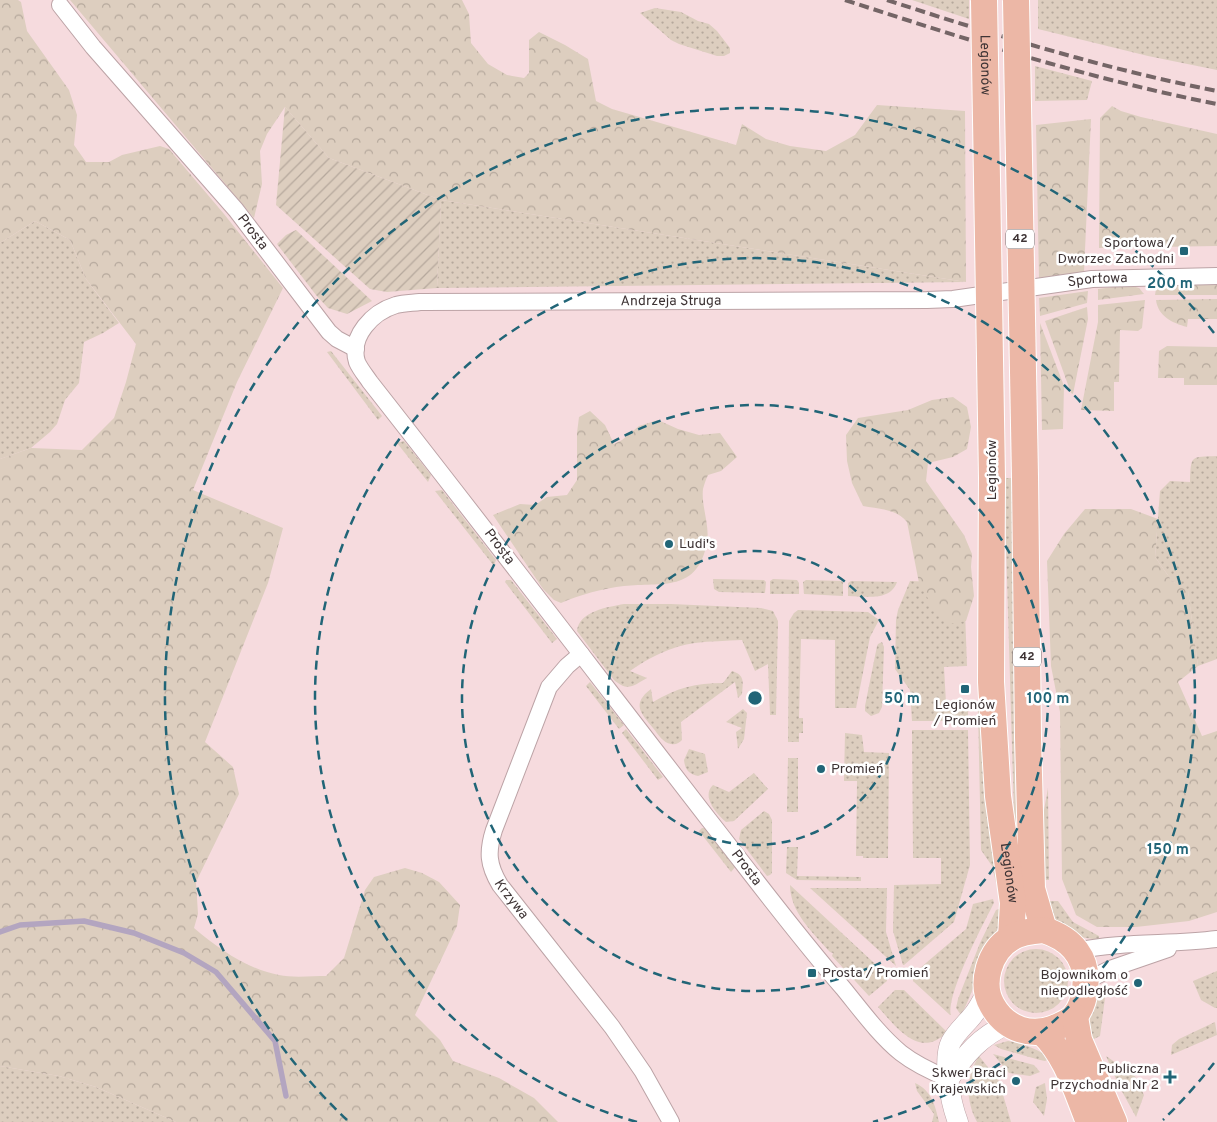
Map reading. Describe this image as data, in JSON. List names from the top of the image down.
{
  "streets": {
    "main road": ["Legionów", "42"],
    "street": [
      "Prosta",
      "Sportowa",
      "Andrzeja Struga",
      "Krzywa"
    ]
  },
  "crossings": [
    ["Prosta", "Andrzeja Struga"],
    ["Prosta", "Krzywa"],
    ["Sportowa", "Andrzeja Struga"]
  ],
  "places": {
    "transit": ["Sportowa / Dworzec Zachodni", "Legionów / Promień", "Prosta / Promień"],
    "other": [
      "Ludi's",
      "Promień",
      "Bojownikom o niepodległość",
      "Skwer Braci Krajewskich"
    ],
    "health": ["Publiczna Przychodnia Nr 2"]
  },
  "rings": [
    "200 m",
    "50 m",
    "100 m",
    "150 m"
  ]
}
